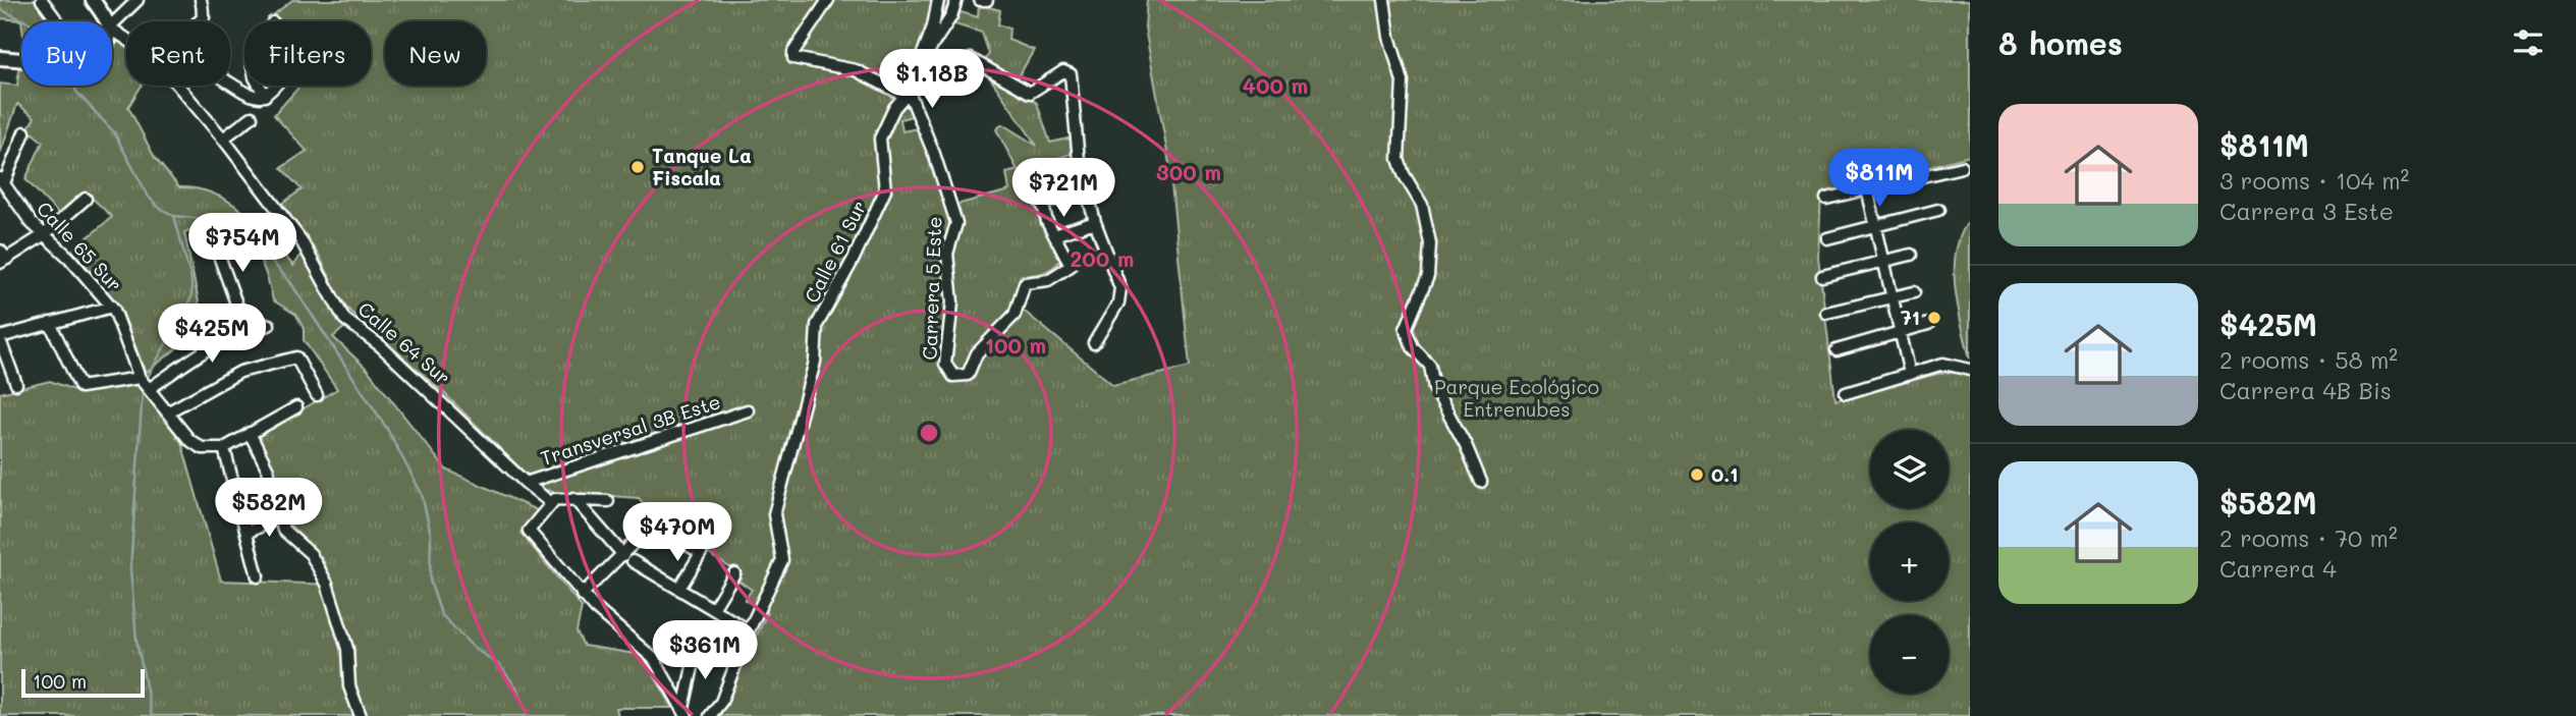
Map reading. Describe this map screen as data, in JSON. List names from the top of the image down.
{
  "streets": {
    "street": [
      "Calle 65 Sur",
      "Calle 61 Sur",
      "Carrera 5 Este",
      "Calle 64 Sur",
      "Transversal 3B Este"
    ]
  },
  "crossings": [
    ["Calle 61 Sur", "Carrera 5 Este"],
    ["Calle 64 Sur", "Transversal 3B Este"]
  ],
  "parks": ["Parque Ecológico Entrenubes"],
  "places": ["Tanque La Fiscala", "71", "0.1"],
  "scale_bar": "100 m",
  "page": {
    "heading": "8 homes",
    "chip": [
      "Buy",
      "Rent",
      "Filters",
      "New"
    ],
    "price": [
      "$1.18B",
      "$811M",
      "$721M",
      "$754M",
      "$425M",
      "$582M",
      "$470M",
      "$361M"
    ],
    "list": [
      {
        "name": "$811M",
        "note": "3 rooms · 104 m² · Carrera 3 Este"
      },
      {
        "name": "$425M",
        "note": "2 rooms · 58 m² · Carrera 4B Bis"
      },
      {
        "name": "$582M",
        "note": "2 rooms · 70 m² · Carrera 4"
      }
    ],
    "map_buttons": ["+", "−"],
    "scale": "100 m"
  },
  "rings": [
    "400 m",
    "300 m",
    "200 m",
    "100 m"
  ]
}
